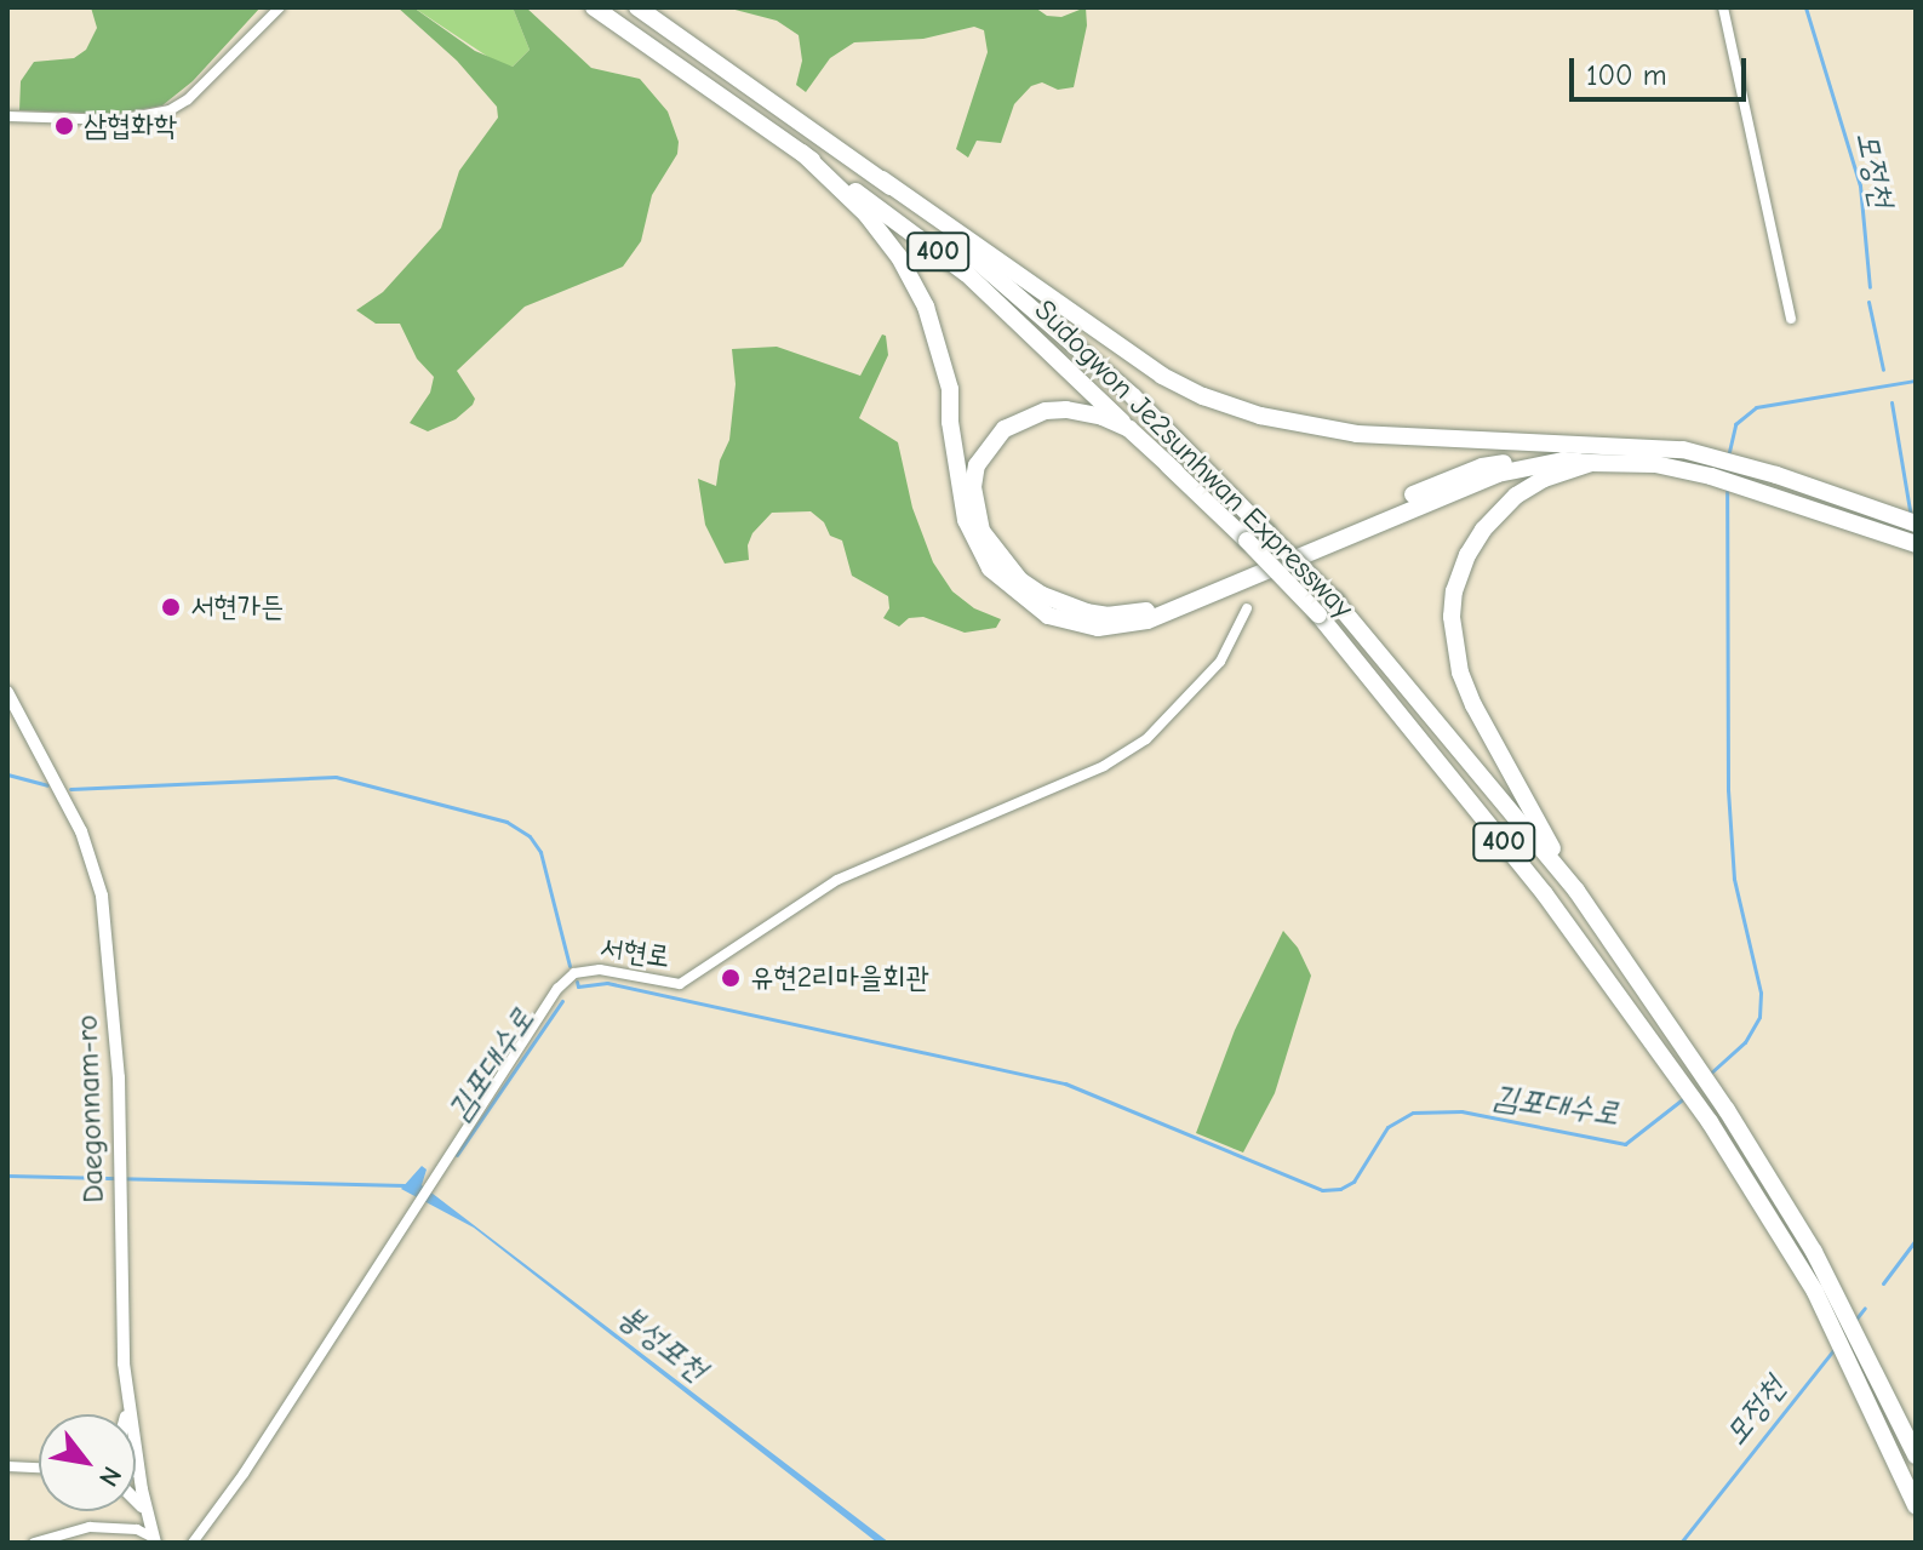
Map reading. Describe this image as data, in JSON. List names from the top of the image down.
{
  "streets": {
    "highway": ["400", "Sudogwon Je2sunhwan Expressway"],
    "street": ["서현로", "Daegonnam-ro"]
  },
  "water": ["모정천", "김포대수로", "봉성포천"],
  "places": ["삼협화학", "서현가든", "유현2리마을회관"],
  "scale_bar": "100 m",
  "north": "bottom right"
}
